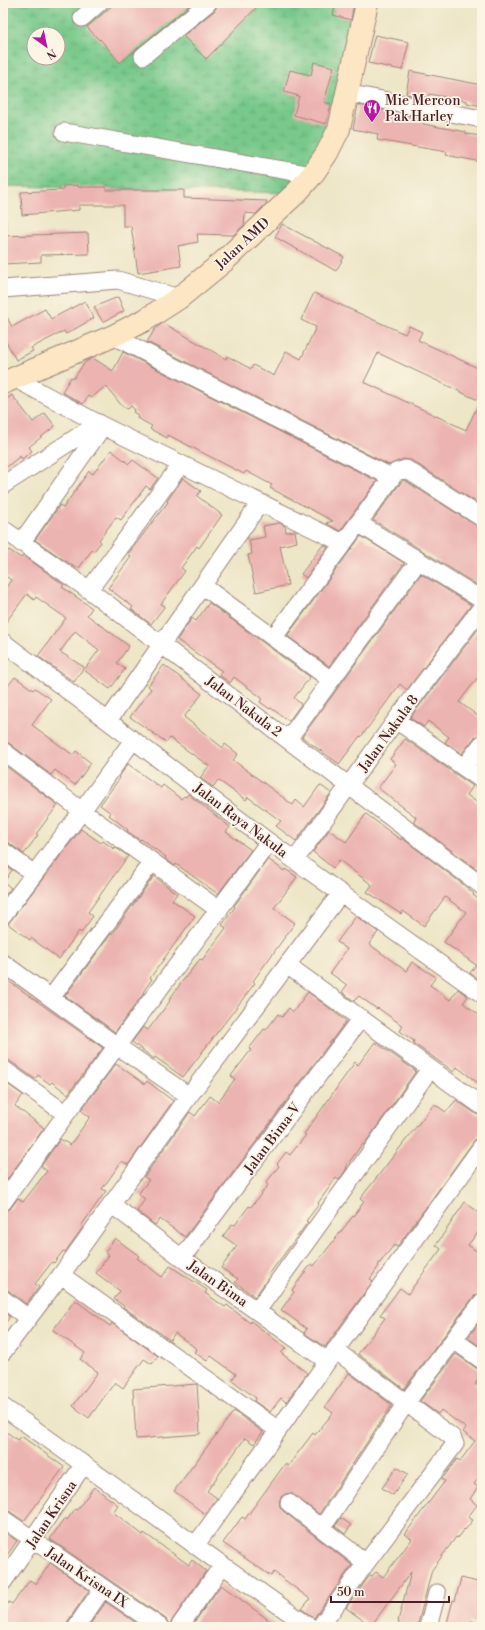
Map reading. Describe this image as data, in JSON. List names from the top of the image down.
{
  "streets": {
    "street": [
      "Jalan AMD",
      "Jalan Nakula 2",
      "Jalan Nakula 8",
      "Jalan Raya Nakula",
      "Jalan Bima-V",
      "Jalan Bima",
      "Jalan Krisna",
      "Jalan Krisna IX"
    ]
  },
  "crossings": [
    ["Jalan Nakula 2", "Jalan Nakula 8"],
    ["Jalan Nakula 8", "Jalan Raya Nakula"],
    ["Jalan Bima-V", "Jalan Bima"],
    ["Jalan Krisna", "Jalan Krisna IX"]
  ],
  "places": {
    "restaurant": ["Mie Mercon Pak Harley"]
  },
  "scale_bar": "50 m",
  "north": "bottom right"
}
